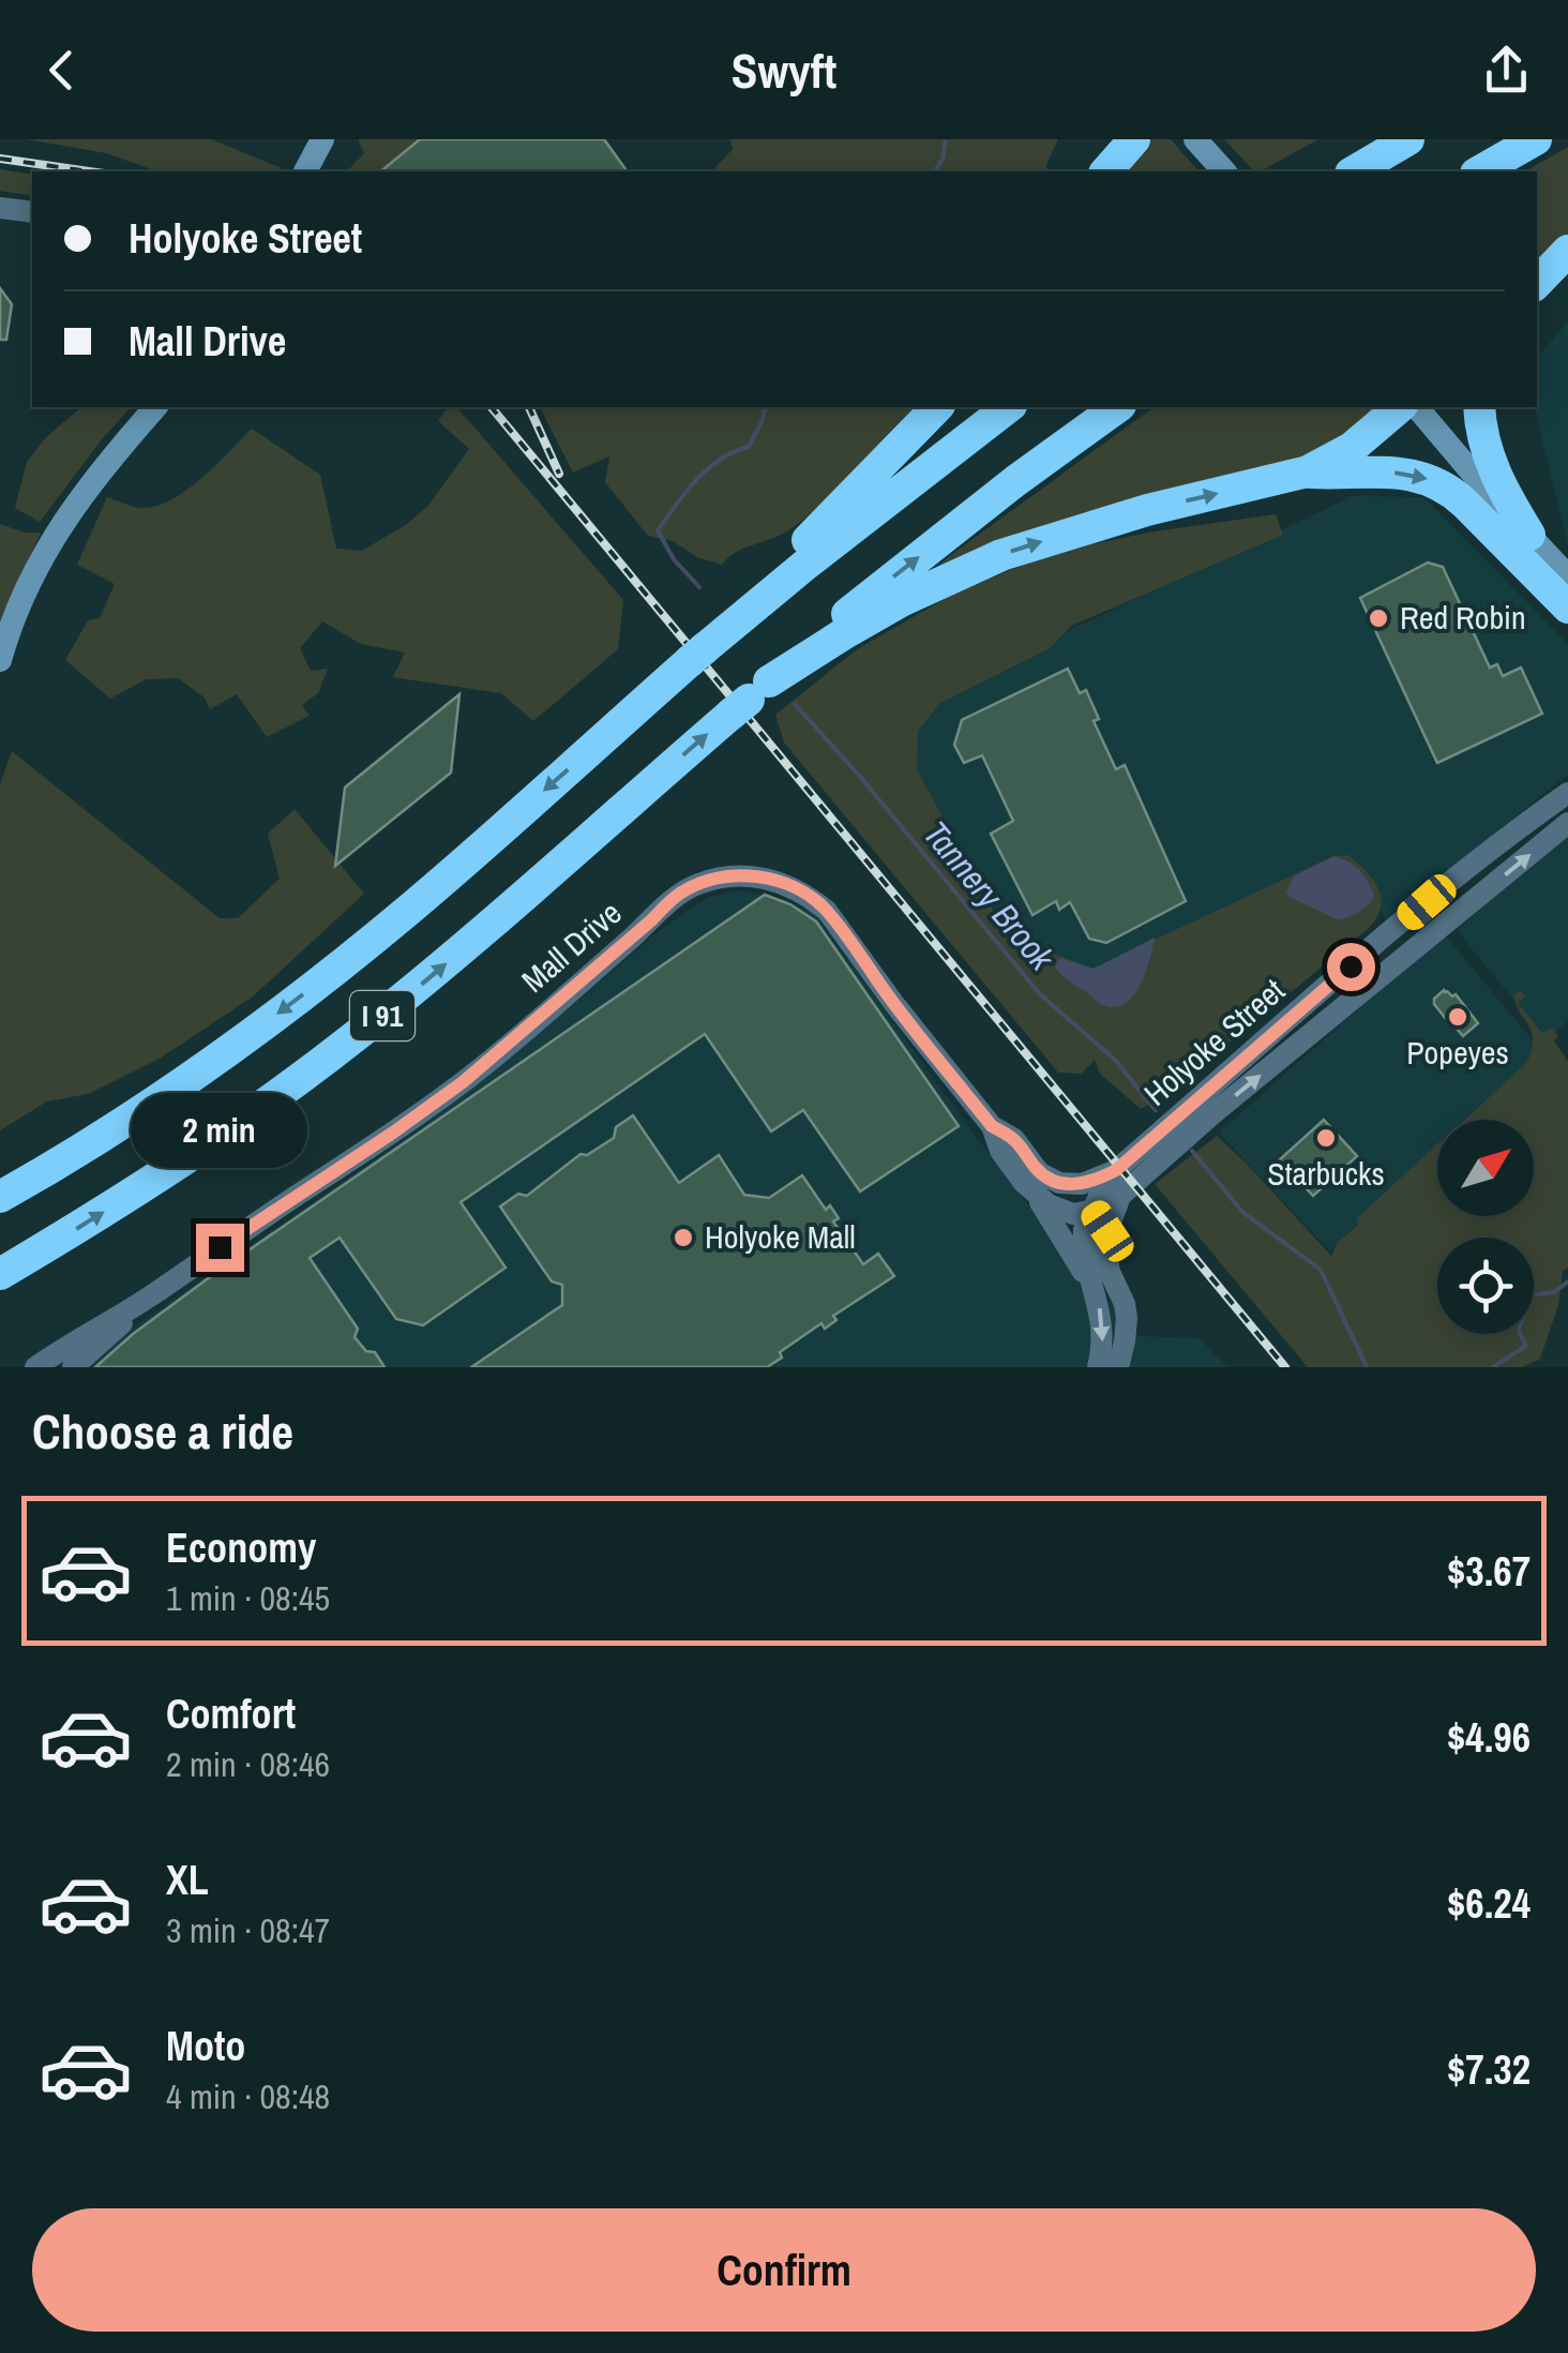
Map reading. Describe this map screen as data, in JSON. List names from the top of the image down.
{
  "streets": {
    "highway": ["I 91"],
    "street": ["Mall Drive", "Holyoke Street"]
  },
  "crossings": [
    ["Mall Drive", "Holyoke Street"]
  ],
  "water": ["Tannery Brook"],
  "places": [
    "Red Robin",
    "Popeyes",
    "Starbucks",
    "Holyoke Mall"
  ],
  "north": "top right",
  "page": {
    "header": "Swyft",
    "banner": ["Holyoke Street", "Mall Drive"],
    "bubble": "2 min",
    "heading": "Choose a ride",
    "list": [
      {
        "name": "Economy",
        "note": "1 min · 08:45",
        "value": "$3.67"
      },
      {
        "name": "Comfort",
        "note": "2 min · 08:46",
        "value": "$4.96"
      },
      {
        "name": "XL",
        "note": "3 min · 08:47",
        "value": "$6.24"
      },
      {
        "name": "Moto",
        "note": "4 min · 08:48",
        "value": "$7.32"
      }
    ],
    "buttons": "Confirm"
  }
}
